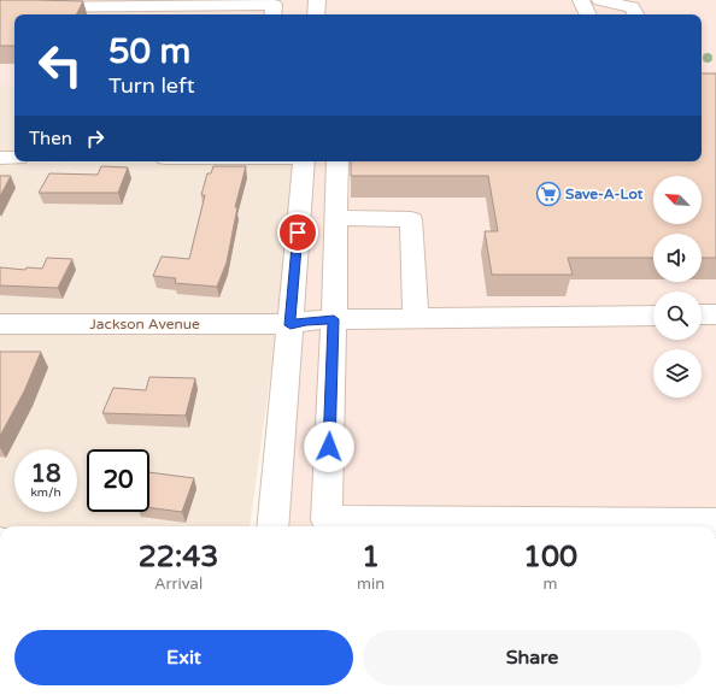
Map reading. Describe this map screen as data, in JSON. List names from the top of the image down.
{
  "streets": {
    "street": ["Jackson Avenue"]
  },
  "places": {
    "supermarket": ["Save-A-Lot"]
  },
  "north": "top left",
  "page": {
    "turn": ["50 m", "Turn left"],
    "then": "Then",
    "speed": "18 km/h",
    "limit": "20",
    "eta": [
      "22:43",
      "Arrival",
      "1",
      "min",
      "100",
      "m"
    ],
    "buttons": ["Exit", "Share"]
  }
}
